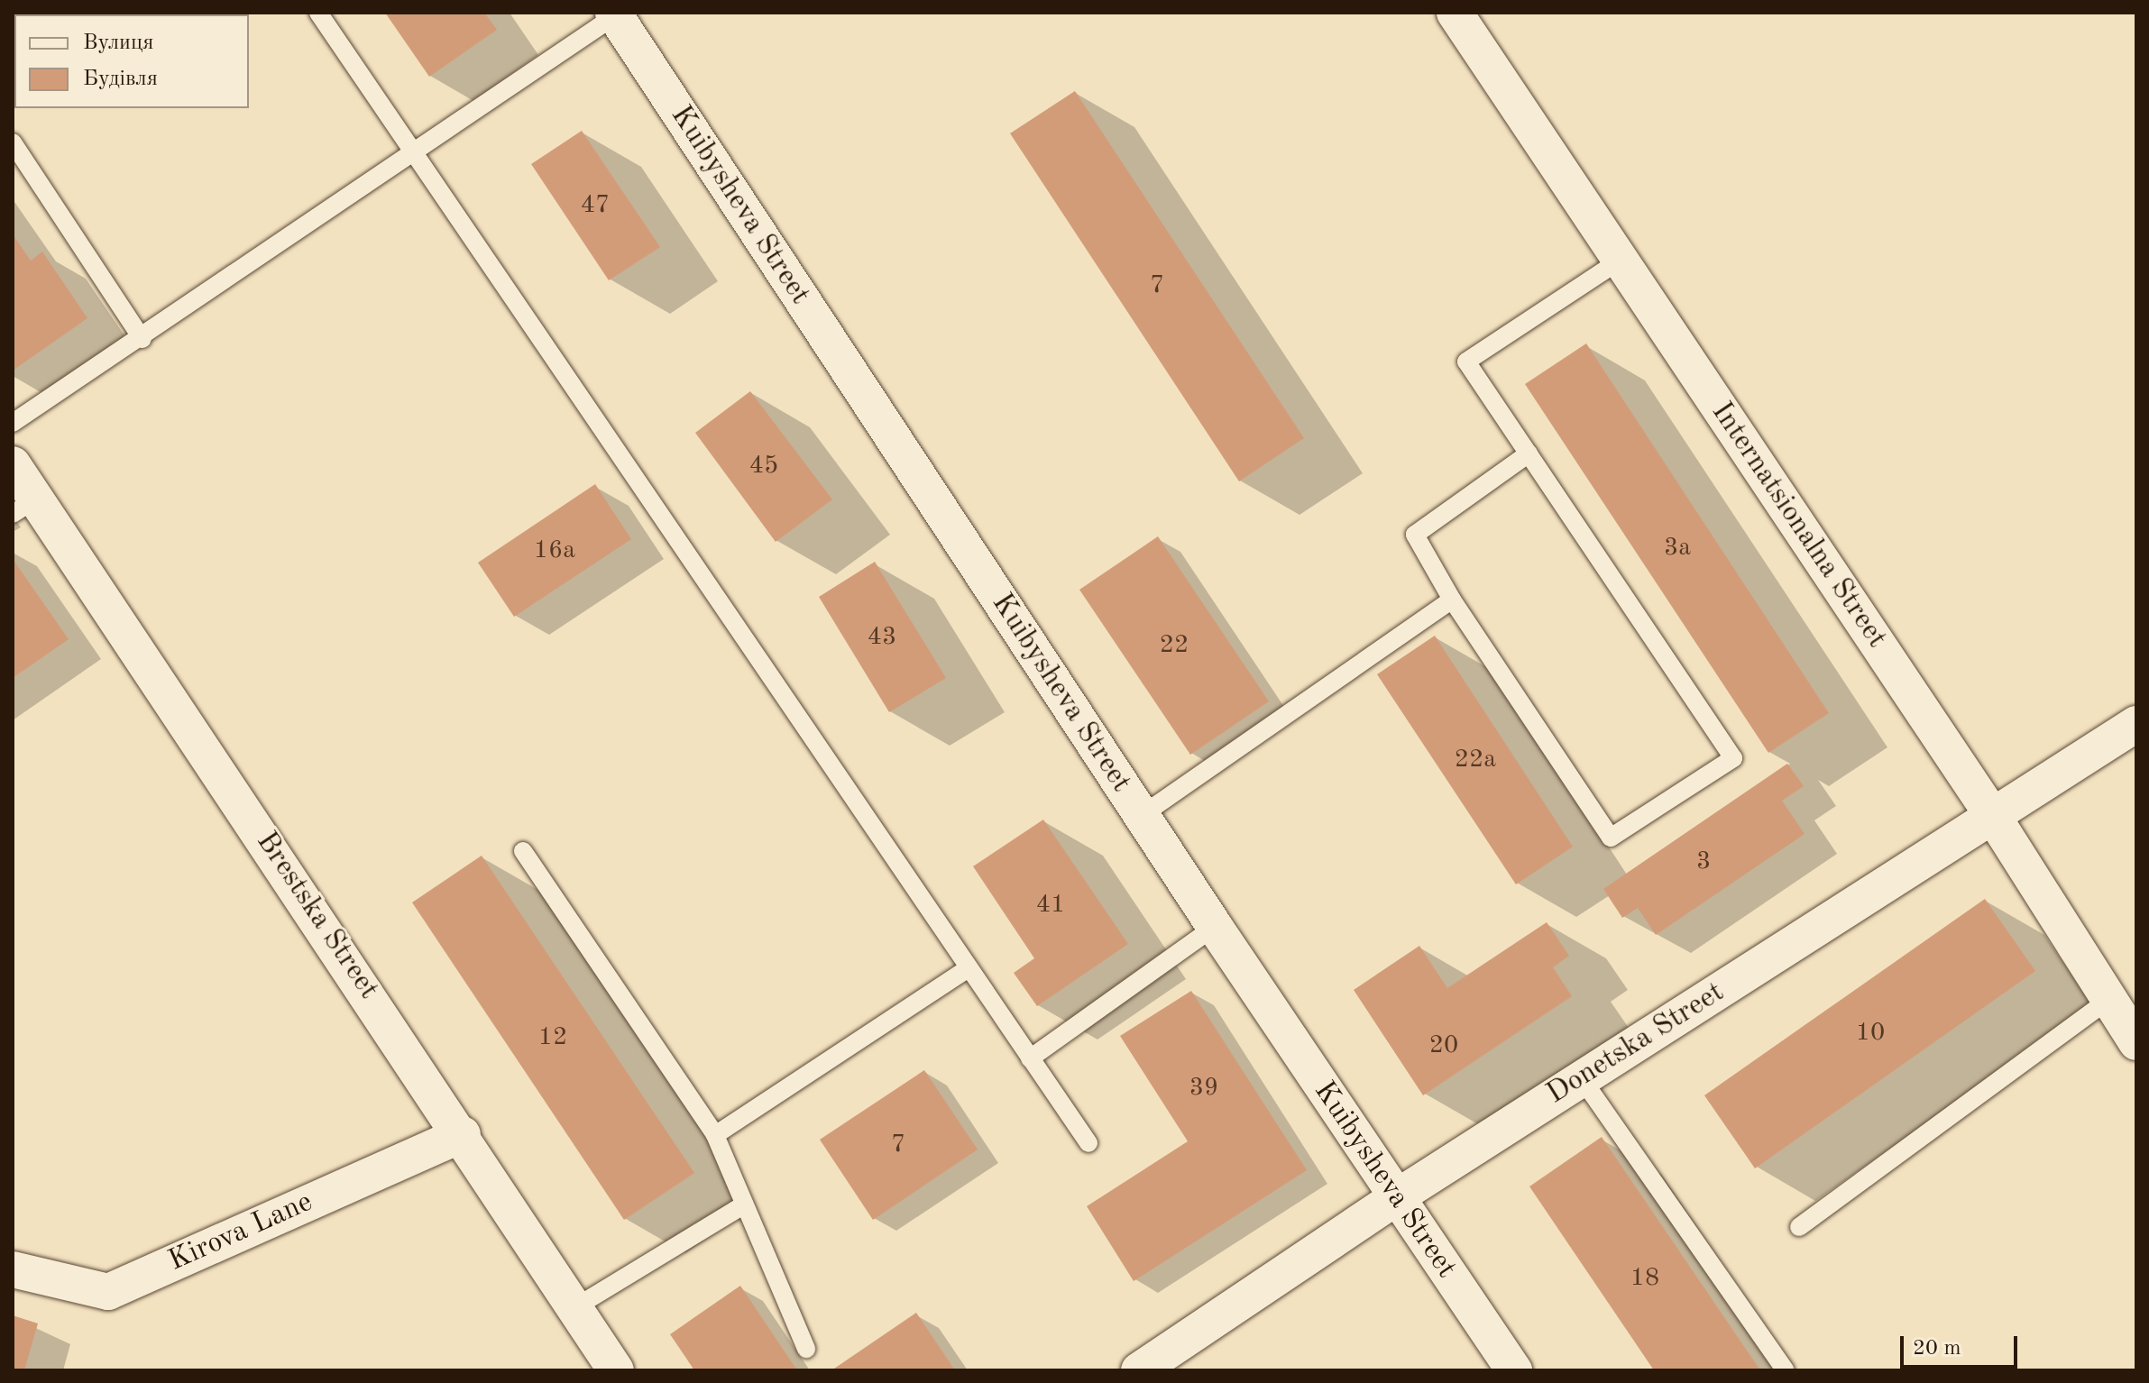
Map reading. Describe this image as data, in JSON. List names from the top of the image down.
{
  "streets": {
    "street": [
      "Kuibysheva Street",
      "Internatsionalna Street",
      "Brestska Street",
      "Donetska Street",
      "Kirova Lane"
    ]
  },
  "crossings": [
    ["Kuibysheva Street", "Donetska Street"],
    ["Internatsionalna Street", "Donetska Street"],
    ["Brestska Street", "Kirova Lane"]
  ],
  "house_numbers": [
    "47",
    "7",
    "45",
    "3а",
    "16а",
    "43",
    "22",
    "22а",
    "3",
    "41",
    "10",
    "12",
    "20",
    "39",
    "7",
    "18"
  ],
  "legend": ["Вулиця", "Будівля"],
  "scale_bar": "20 m"
}
